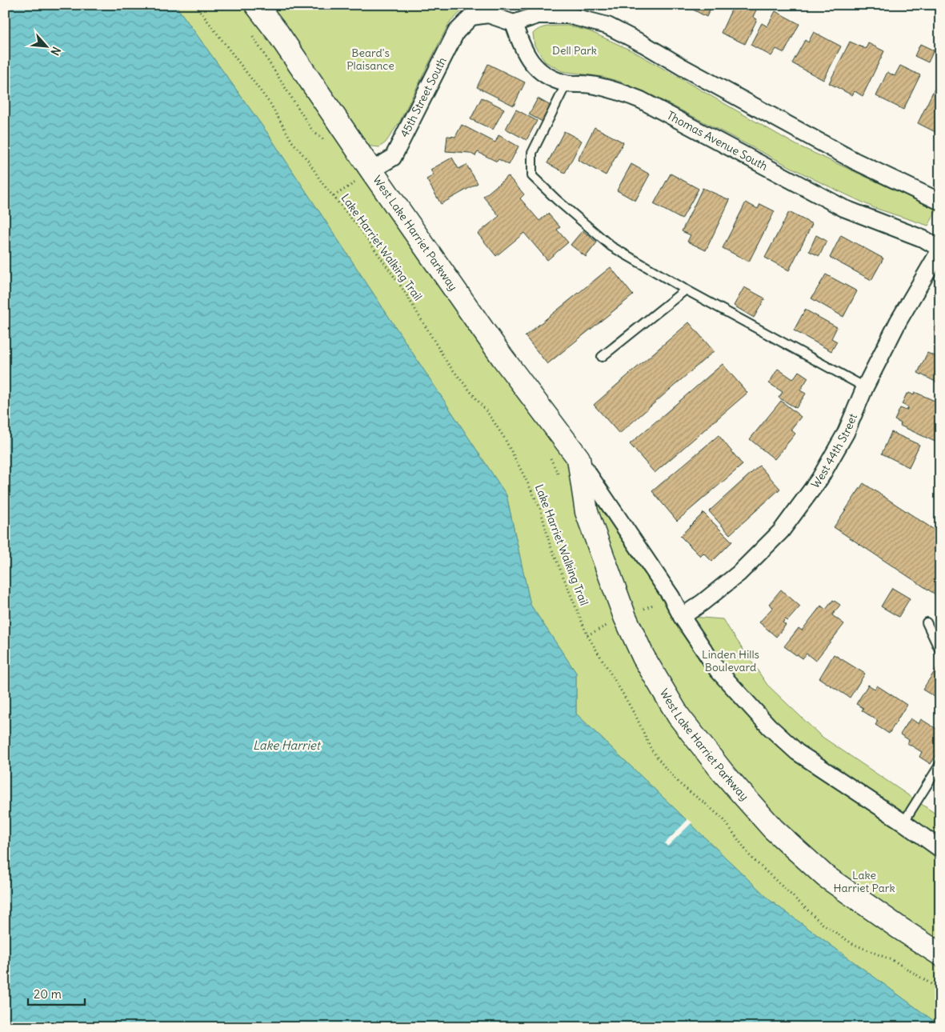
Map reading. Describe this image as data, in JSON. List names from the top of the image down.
{
  "streets": {
    "street": [
      "45th Street South",
      "Thomas Avenue South",
      "West Lake Harriet Parkway",
      "West 44th Street"
    ],
    "path": ["Lake Harriet Walking Trail"]
  },
  "crossings": [
    ["45th Street South", "Thomas Avenue South"],
    ["45th Street South", "West Lake Harriet Parkway"],
    ["Thomas Avenue South", "West 44th Street"],
    ["West Lake Harriet Parkway", "West 44th Street"]
  ],
  "water": ["Lake Harriet"],
  "parks": [
    "Dell Park",
    "Beard's Plaisance",
    "Linden Hills Boulevard",
    "Lake Harriet Park"
  ],
  "scale_bar": "20 m",
  "north": "bottom right"
}
